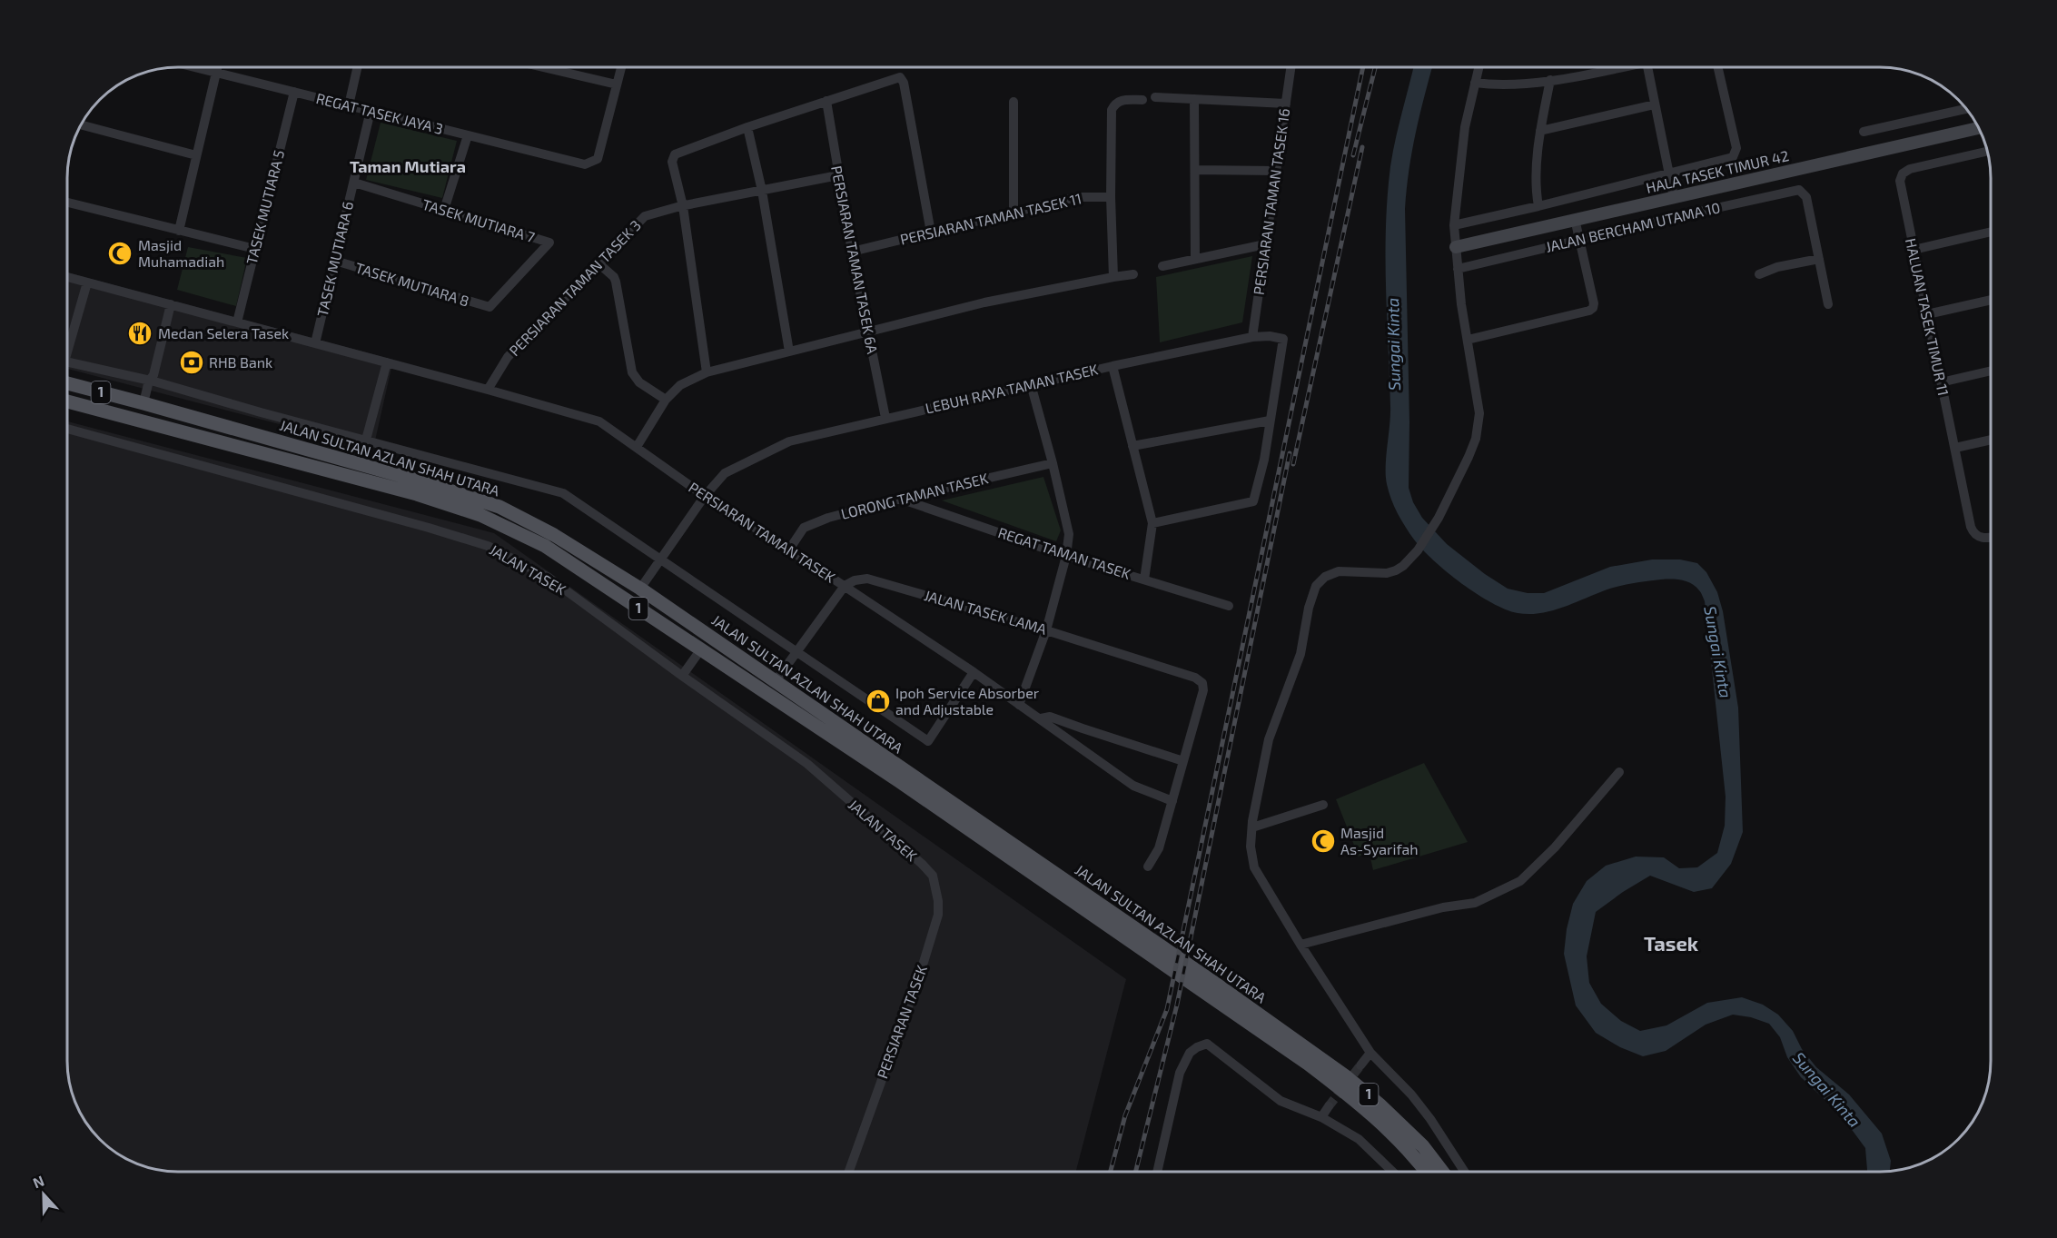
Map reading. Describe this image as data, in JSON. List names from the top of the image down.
{
  "streets": {
    "main road": ["1", "JALAN SULTAN AZLAN SHAH UTARA"],
    "street": [
      "REGAT TASEK JAYA 3",
      "HALA TASEK TIMUR 42",
      "PERSIARAN TAMAN TASEK 16",
      "TASEK MUTIARA 5",
      "PERSIARAN TAMAN TASEK 11",
      "TASEK MUTIARA 7",
      "JALAN BERCHAM UTAMA 10",
      "TASEK MUTIARA 6",
      "PERSIARAN TAMAN TASEK 6A",
      "TASEK MUTIARA 8",
      "PERSIARAN TAMAN TASEK 3",
      "HALUAN TASEK TIMUR 11",
      "LEBUH RAYA TAMAN TASEK",
      "LORONG TAMAN TASEK",
      "PERSIARAN TAMAN TASEK",
      "REGAT TAMAN TASEK",
      "JALAN TASEK",
      "JALAN TASEK LAMA",
      "PERSIARAN TASEK"
    ]
  },
  "crossings": [
    ["REGAT TASEK JAYA 3", "TASEK MUTIARA 5"],
    ["REGAT TASEK JAYA 3", "TASEK MUTIARA 6"],
    ["PERSIARAN TAMAN TASEK 16", "LEBUH RAYA TAMAN TASEK"],
    ["TASEK MUTIARA 5", "PERSIARAN TAMAN TASEK"],
    ["PERSIARAN TAMAN TASEK 11", "PERSIARAN TAMAN TASEK 6A"],
    ["TASEK MUTIARA 7", "TASEK MUTIARA 6"],
    ["TASEK MUTIARA 7", "TASEK MUTIARA 8"],
    ["TASEK MUTIARA 6", "TASEK MUTIARA 8"],
    ["TASEK MUTIARA 6", "PERSIARAN TAMAN TASEK"],
    ["PERSIARAN TAMAN TASEK 6A", "PERSIARAN TAMAN TASEK 3"],
    ["PERSIARAN TAMAN TASEK 6A", "LEBUH RAYA TAMAN TASEK"],
    ["PERSIARAN TAMAN TASEK 3", "PERSIARAN TAMAN TASEK"],
    ["LEBUH RAYA TAMAN TASEK", "JALAN SULTAN AZLAN SHAH UTARA"],
    ["LEBUH RAYA TAMAN TASEK", "PERSIARAN TAMAN TASEK"],
    ["LORONG TAMAN TASEK", "PERSIARAN TAMAN TASEK"],
    ["LORONG TAMAN TASEK", "REGAT TAMAN TASEK"],
    ["PERSIARAN TAMAN TASEK", "JALAN TASEK LAMA"],
    ["JALAN TASEK", "PERSIARAN TASEK"]
  ],
  "districts": ["Taman Mutiara", "Tasek"],
  "water": ["Sungai Kinta"],
  "places": {
    "mosque": ["Masjid Muhamadiah", "Masjid As-Syarifah"],
    "restaurant": ["Medan Selera Tasek"],
    "bank": ["RHB Bank"],
    "shop": ["Ipoh Service Absorber and Adjustable"]
  },
  "north": "top"
}
